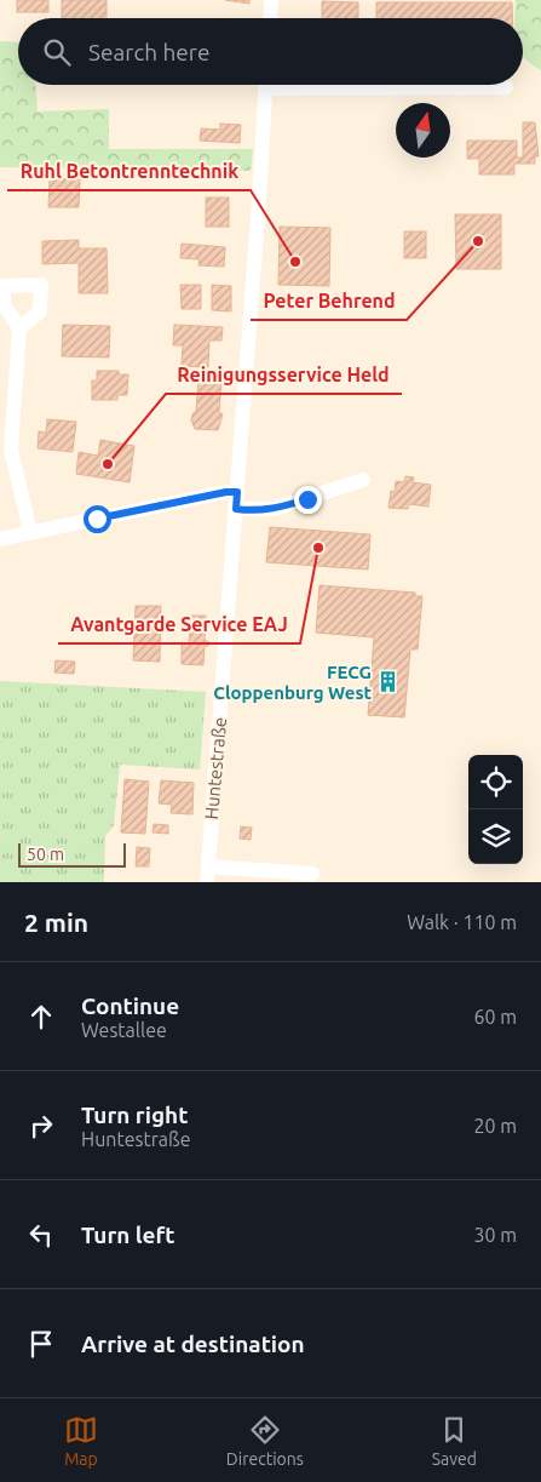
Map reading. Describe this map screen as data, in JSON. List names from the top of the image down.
{
  "streets": {
    "street": ["Huntestraße"]
  },
  "places": {
    "other": [
      "Peter Behrend",
      "Ruhl Betontrenntechnik",
      "Reinigungsservice Held",
      "Avantgarde Service EAJ"
    ],
    "building": ["FECG Cloppenburg West"]
  },
  "scale_bar": "50 m",
  "north": "top",
  "page": {
    "search": "Search here",
    "scale": "50 m",
    "heading": ["2 min", "Walk · 110 m"],
    "list": [
      ["Continue", "Westallee", "60 m"],
      ["Turn right", "Huntestraße", "20 m"],
      ["Turn left", "30 m"],
      "Arrive at destination"
    ],
    "nav": ["Map", "Directions", "Saved"]
  }
}
